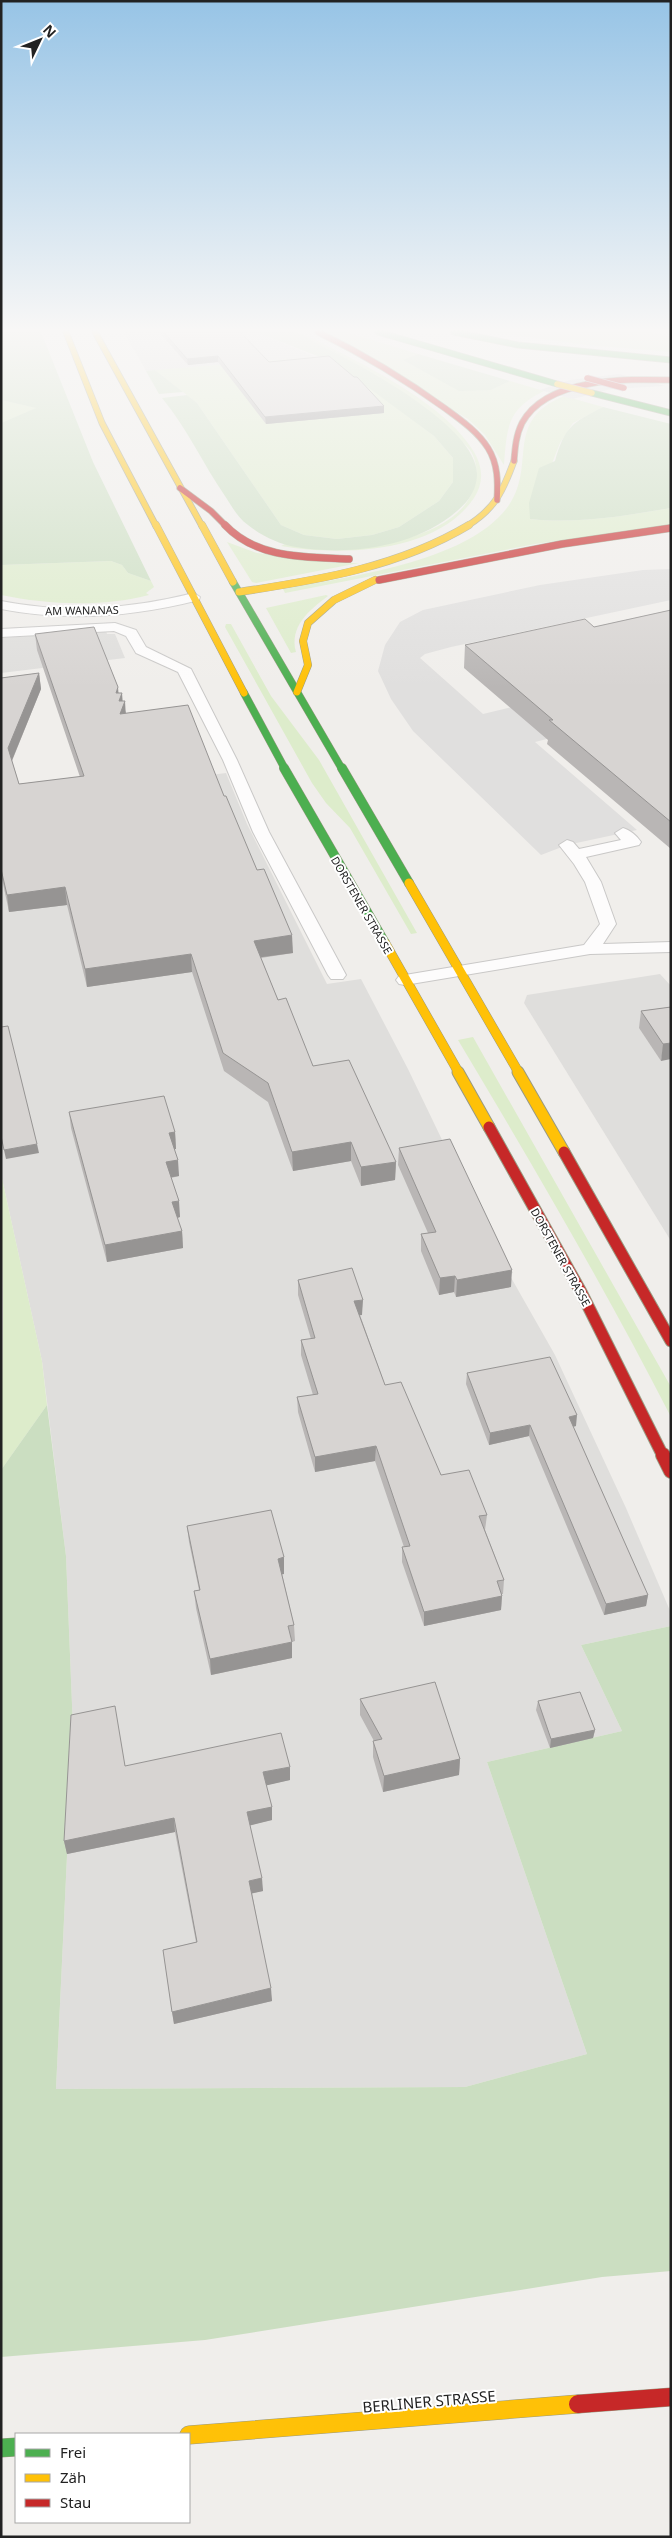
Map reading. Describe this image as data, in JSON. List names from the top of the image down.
{
  "streets": {
    "main road": ["DORSTENER STRASSE", "BERLINER STRASSE"],
    "lane": ["AM WANANAS"]
  },
  "crossings": [
    ["AM WANANAS", "DORSTENER STRASSE"]
  ],
  "legend": ["Frei", "Zäh", "Stau"],
  "north": "top right"
}
